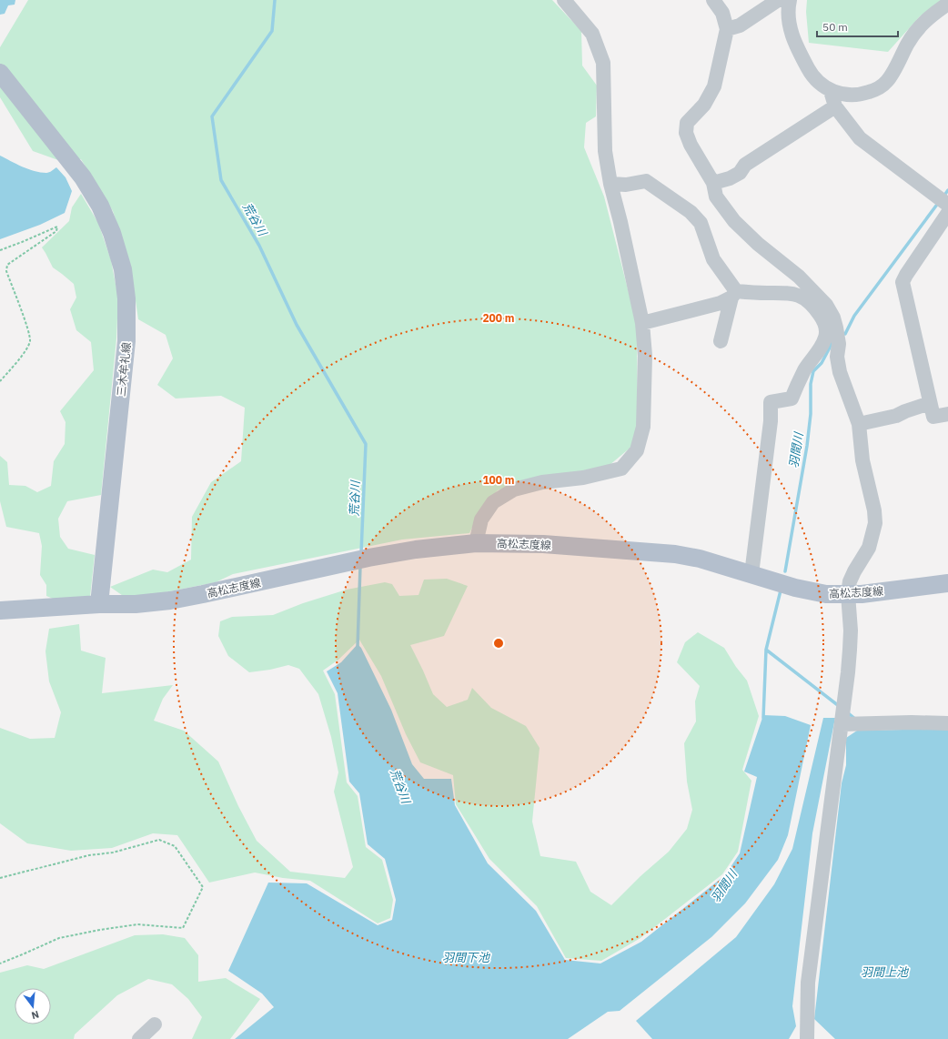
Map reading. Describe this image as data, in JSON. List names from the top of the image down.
{
  "streets": {
    "main road": ["三木牟礼線", "高松志度線"]
  },
  "crossings": [
    ["三木牟礼線", "高松志度線"]
  ],
  "water": [
    "荒谷川",
    "羽間川",
    "羽間下池",
    "羽間上池"
  ],
  "scale_bar": "50 m",
  "north": "bottom",
  "rings": ["200 m", "100 m"]
}
